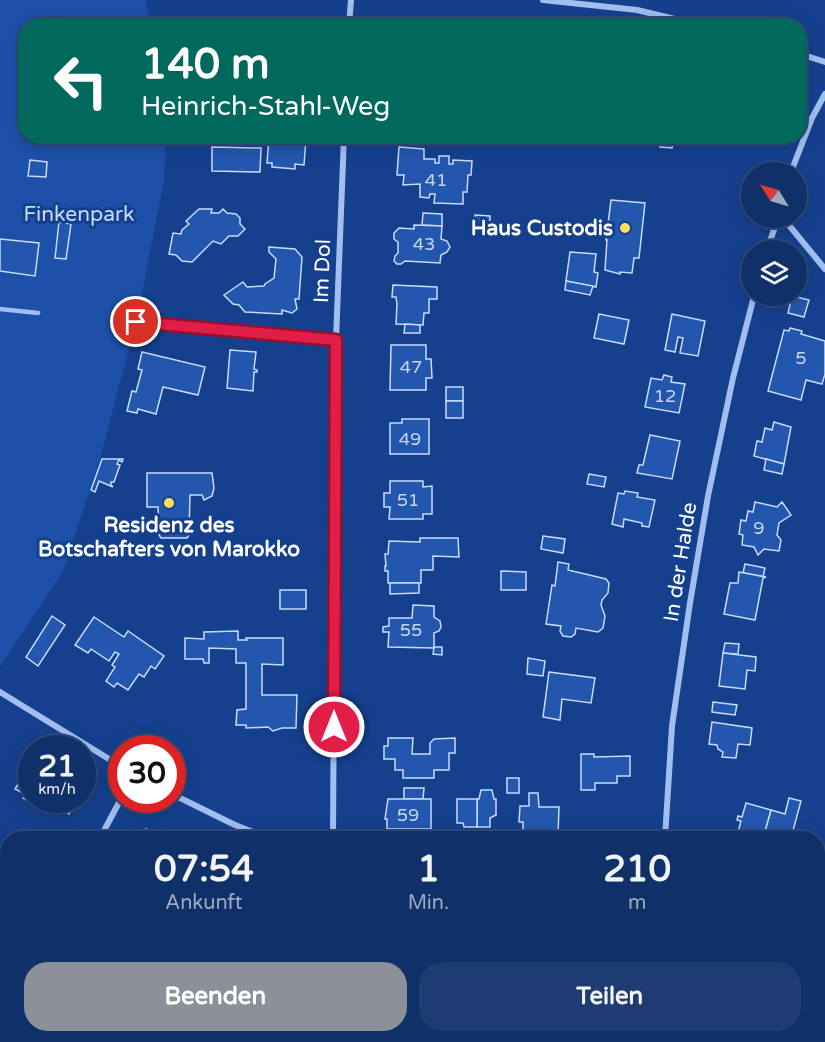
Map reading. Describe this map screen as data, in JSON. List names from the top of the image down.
{
  "streets": {
    "street": ["Im Dol", "In der Halde"]
  },
  "parks": ["Finkenpark"],
  "places": ["Haus Custodis", "Residenz des Botschafters von Marokko"],
  "house_numbers": [
    "41",
    "43",
    "5",
    "47",
    "12",
    "49",
    "51",
    "9",
    "55",
    "59"
  ],
  "north": "top left",
  "page": {
    "turn": ["140 m", "Heinrich-Stahl-Weg"],
    "speed": "21 km/h",
    "limit": "30",
    "eta": [
      "07:54",
      "Ankunft",
      "1",
      "Min.",
      "210",
      "m"
    ],
    "buttons": ["Beenden", "Teilen"]
  }
}
